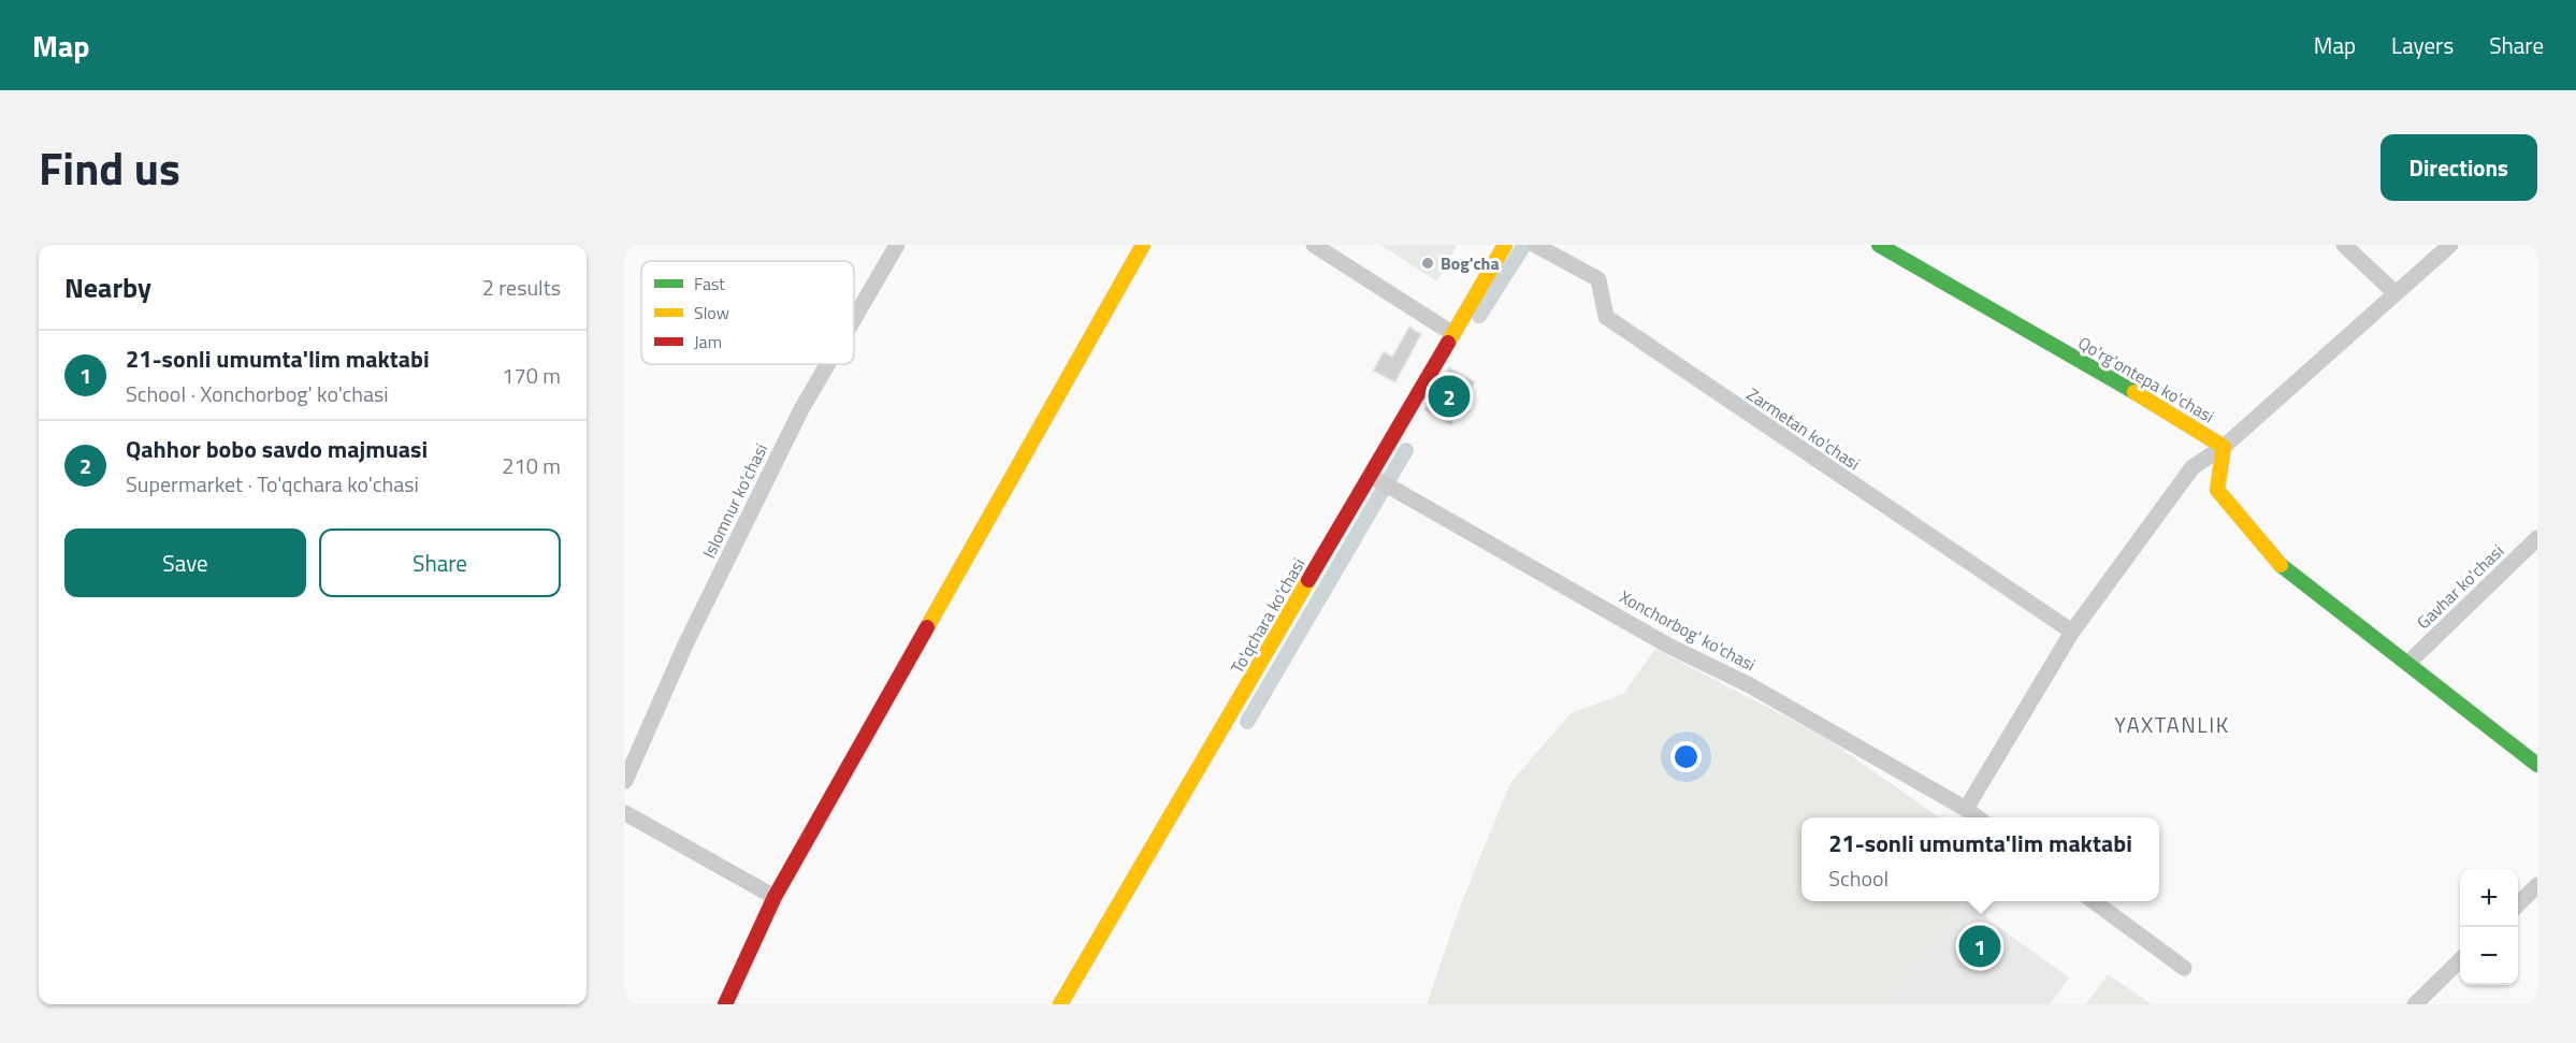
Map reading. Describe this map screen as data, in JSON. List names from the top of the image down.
{
  "streets": {
    "street": [
      "Qo'rg'ontepa ko'chasi",
      "Zarmetan ko'chasi",
      "Islomnur ko'chasi",
      "Gavhar ko'chasi",
      "To'qchara ko'chasi",
      "Xonchorbog' ko'chasi"
    ]
  },
  "crossings": [
    ["Qo'rg'ontepa ko'chasi", "Gavhar ko'chasi"],
    ["To'qchara ko'chasi", "Xonchorbog' ko'chasi"]
  ],
  "districts": ["YAXTANLIK"],
  "places": ["Bog'cha"],
  "legend": ["Fast", "Slow", "Jam"],
  "page": {
    "header": "Map",
    "nav": ["Map", "Layers", "Share"],
    "title": "Find us",
    "buttons": [
      "Directions",
      ["Save", "Share"]
    ],
    "heading": ["Nearby", "2 results"],
    "list": [
      {
        "mark": "1",
        "name": "21-sonli umumta'lim maktabi",
        "note": "School · Xonchorbog' ko'chasi",
        "value": "170 m"
      },
      {
        "mark": "2",
        "name": "Qahhor bobo savdo majmuasi",
        "note": "Supermarket · To'qchara ko'chasi",
        "value": "210 m"
      }
    ],
    "pins": ["2", "1"],
    "popup": ["21-sonli umumta'lim maktabi", "School"],
    "map_buttons": ["+", "−"]
  }
}
